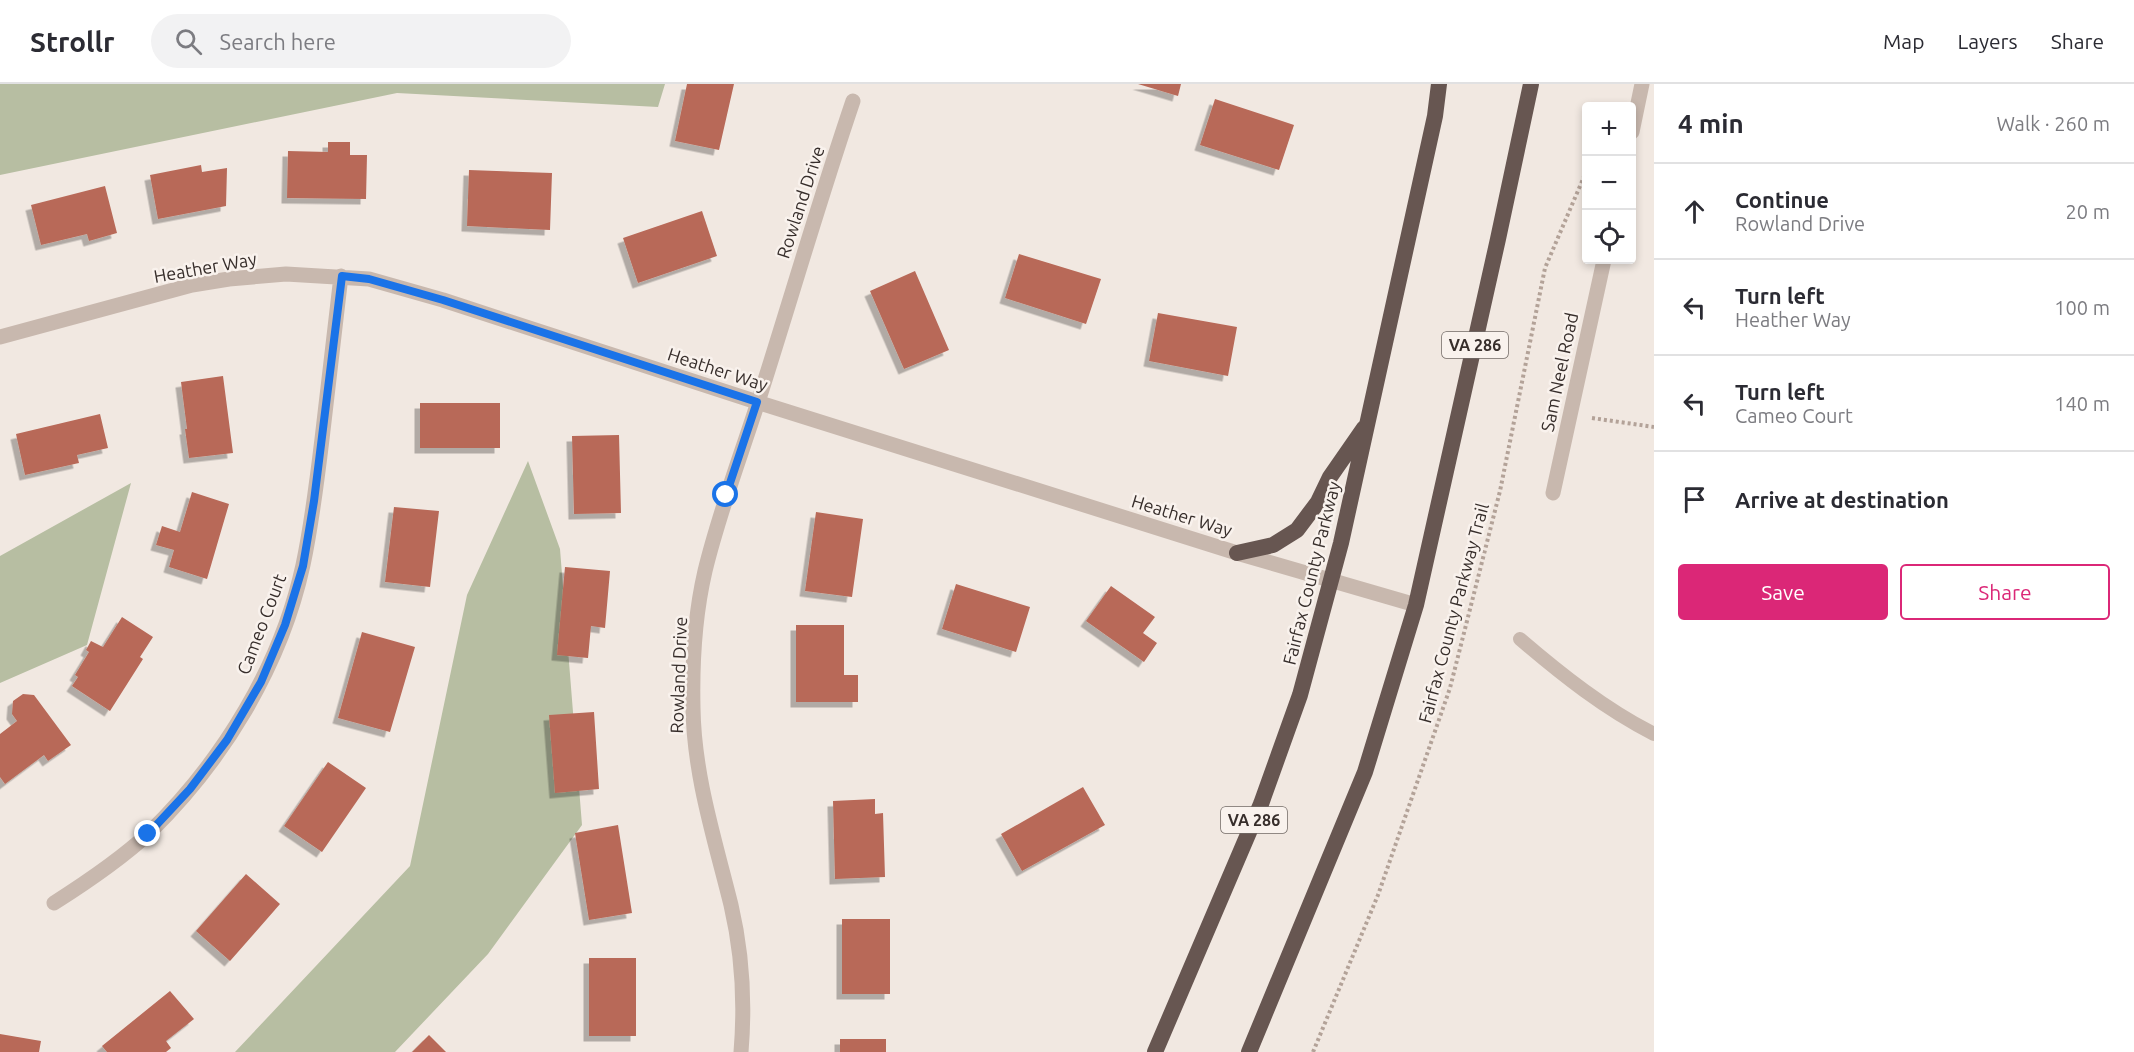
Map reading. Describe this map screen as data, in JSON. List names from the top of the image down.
{
  "streets": {
    "highway": ["VA 286", "Fairfax County Parkway"],
    "street": [
      "Rowland Drive",
      "Heather Way",
      "Sam Neel Road",
      "Cameo Court"
    ],
    "path": ["Fairfax County Parkway Trail"]
  },
  "crossings": [
    ["Rowland Drive", "Heather Way"],
    ["Heather Way", "VA 286"],
    ["Heather Way", "Fairfax County Parkway"],
    ["Heather Way", "Cameo Court"]
  ],
  "page": {
    "header": "Strollr",
    "search": "Search here",
    "nav": ["Map", "Layers", "Share"],
    "heading": ["4 min", "Walk · 260 m"],
    "map_buttons": ["+", "−"],
    "list": [
      ["Continue", "Rowland Drive", "20 m"],
      ["Turn left", "Heather Way", "100 m"],
      ["Turn left", "Cameo Court", "140 m"],
      "Arrive at destination"
    ],
    "buttons": ["Save", "Share"]
  }
}
